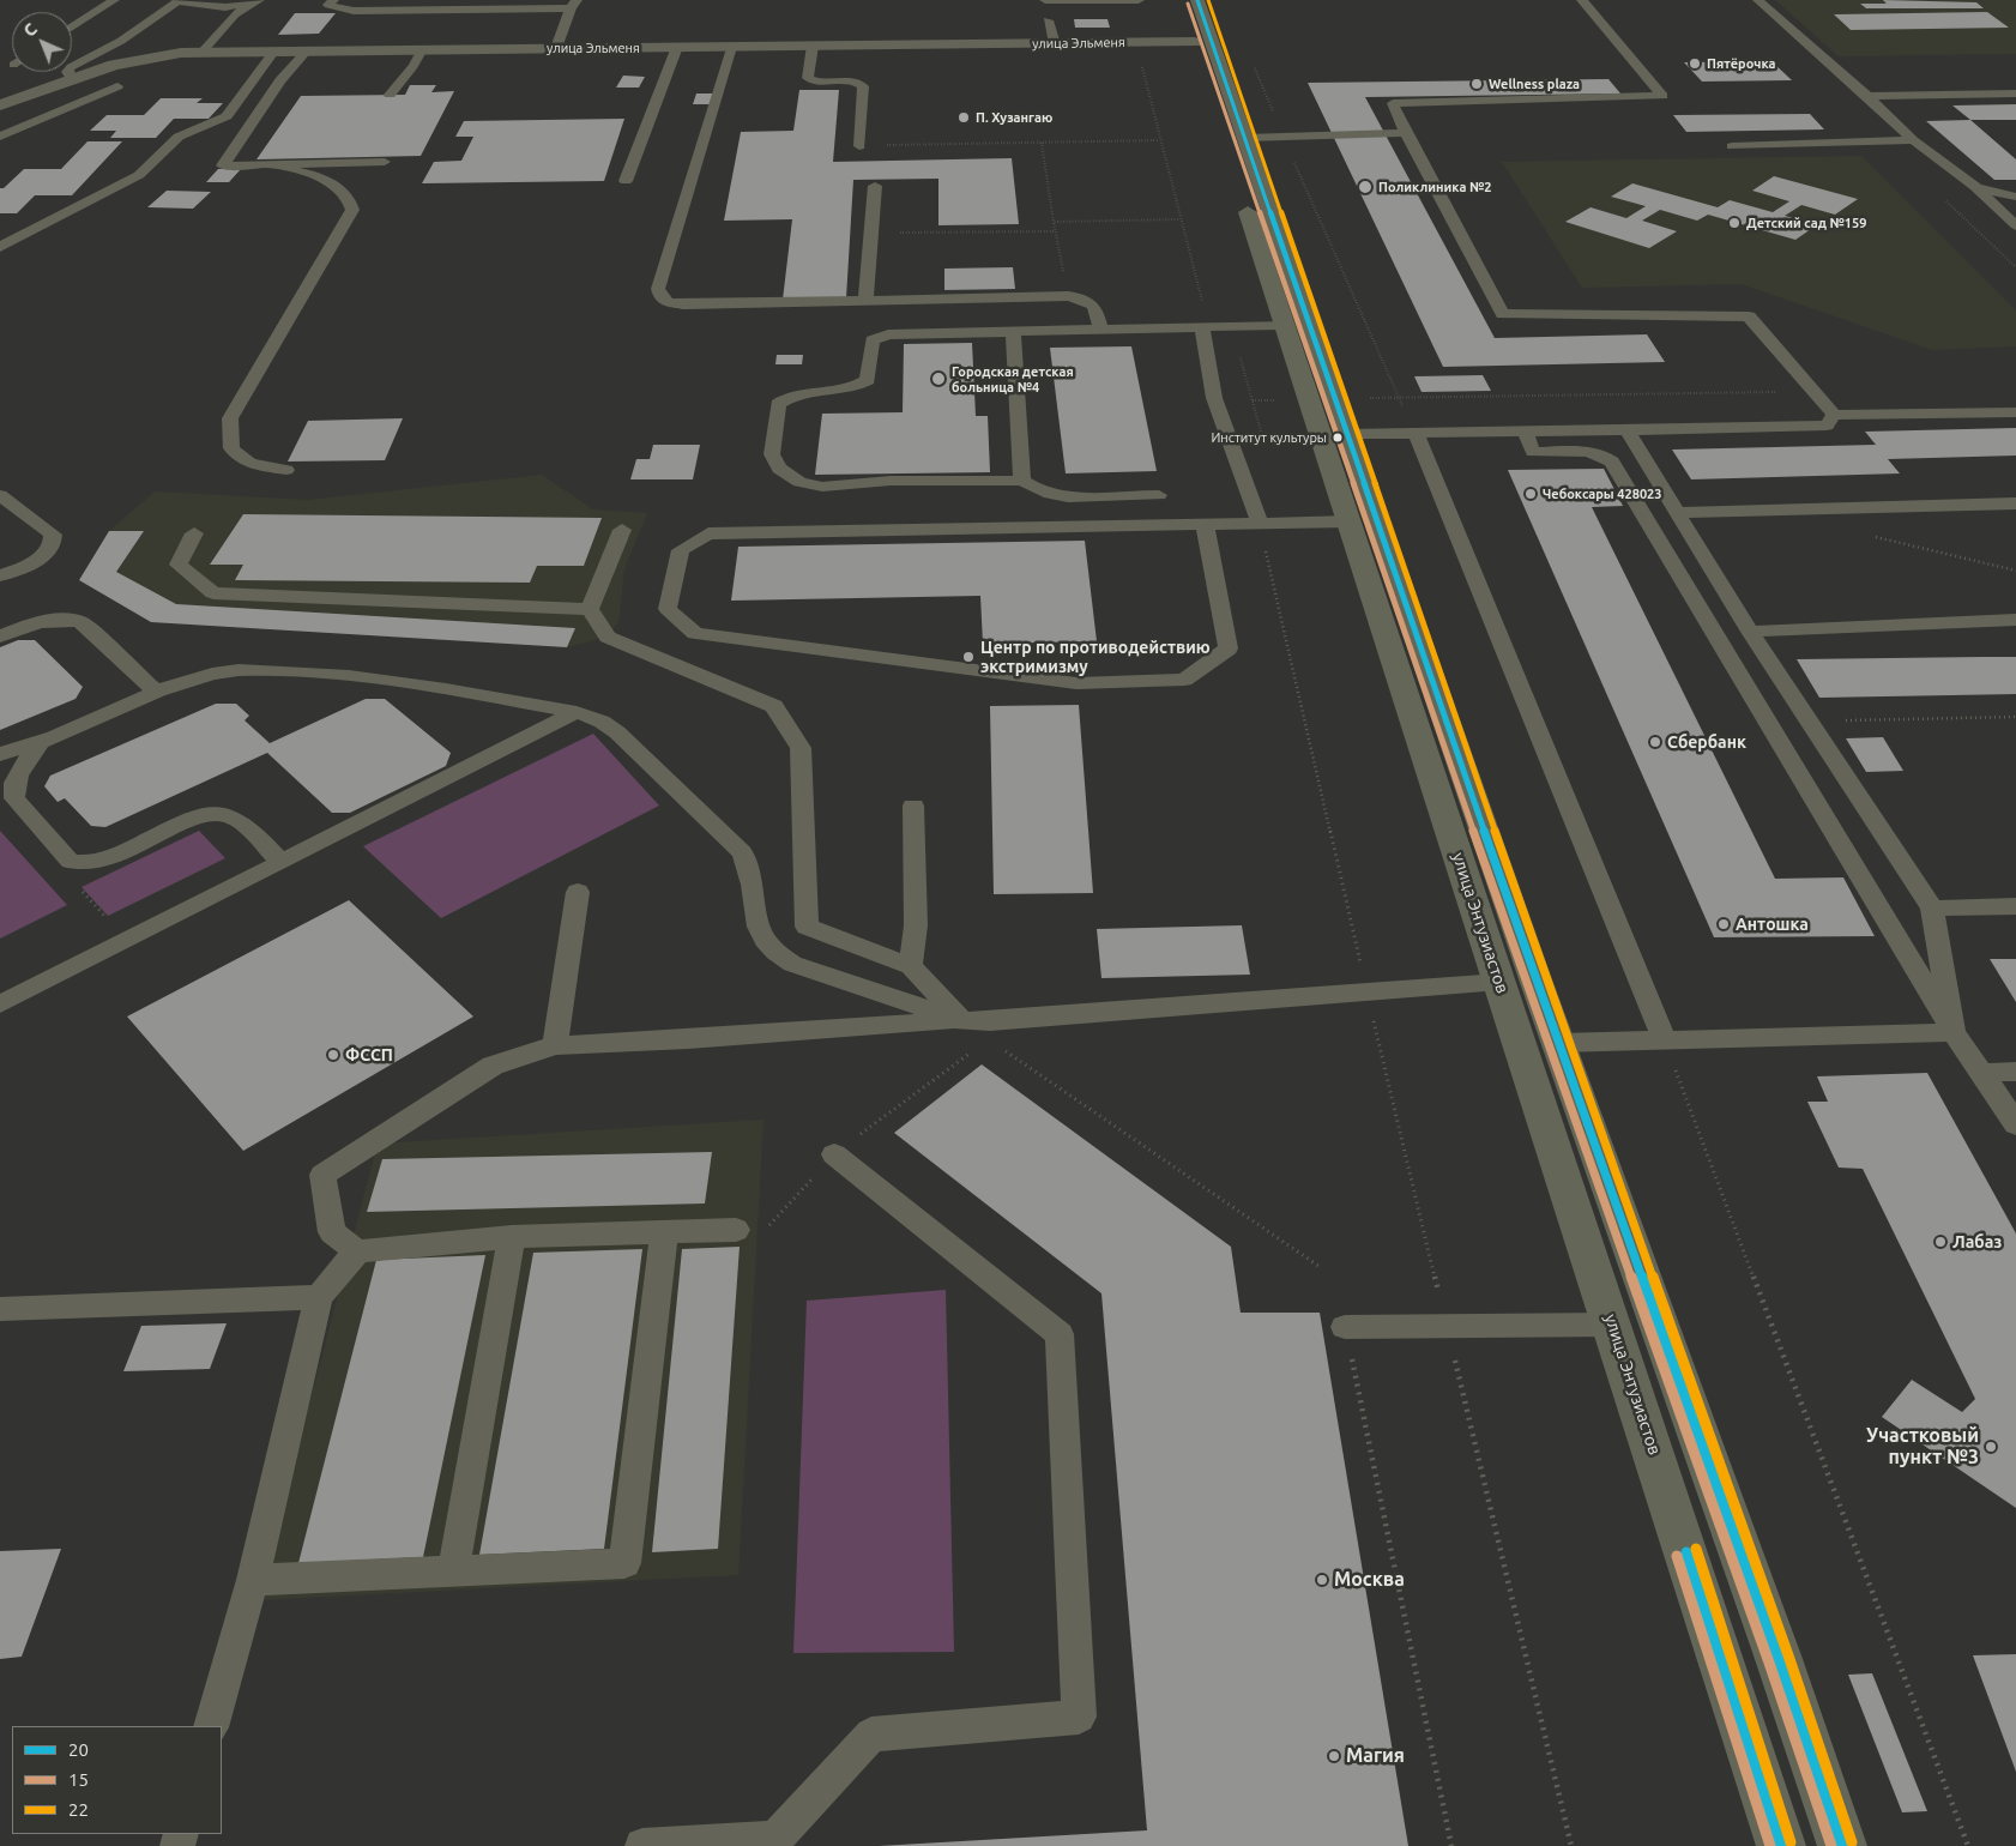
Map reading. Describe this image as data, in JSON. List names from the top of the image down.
{
  "streets": {
    "main road": ["улица Энтузиастов"],
    "street": ["улица Эльменя"]
  },
  "crossings": [
    ["улица Эльменя", "улица Энтузиастов"]
  ],
  "places": [
    "Пятёрочка",
    "Wellness plaza",
    "П. Хузангаю",
    "Поликлиника №2",
    "Детский сад №159",
    "Городская детская больница №4",
    "Институт культуры",
    "Чебоксары 428023",
    "Центр по противодействию экстримизму",
    "Сбербанк",
    "Антошка",
    "ФССП",
    "Лабаз",
    "Участковый пункт №3",
    "Москва",
    "Магия"
  ],
  "lines": ["transit line 20", "transit line 22", "transit line 15"],
  "legend": ["20", "15", "22"],
  "north": "top left"
}
